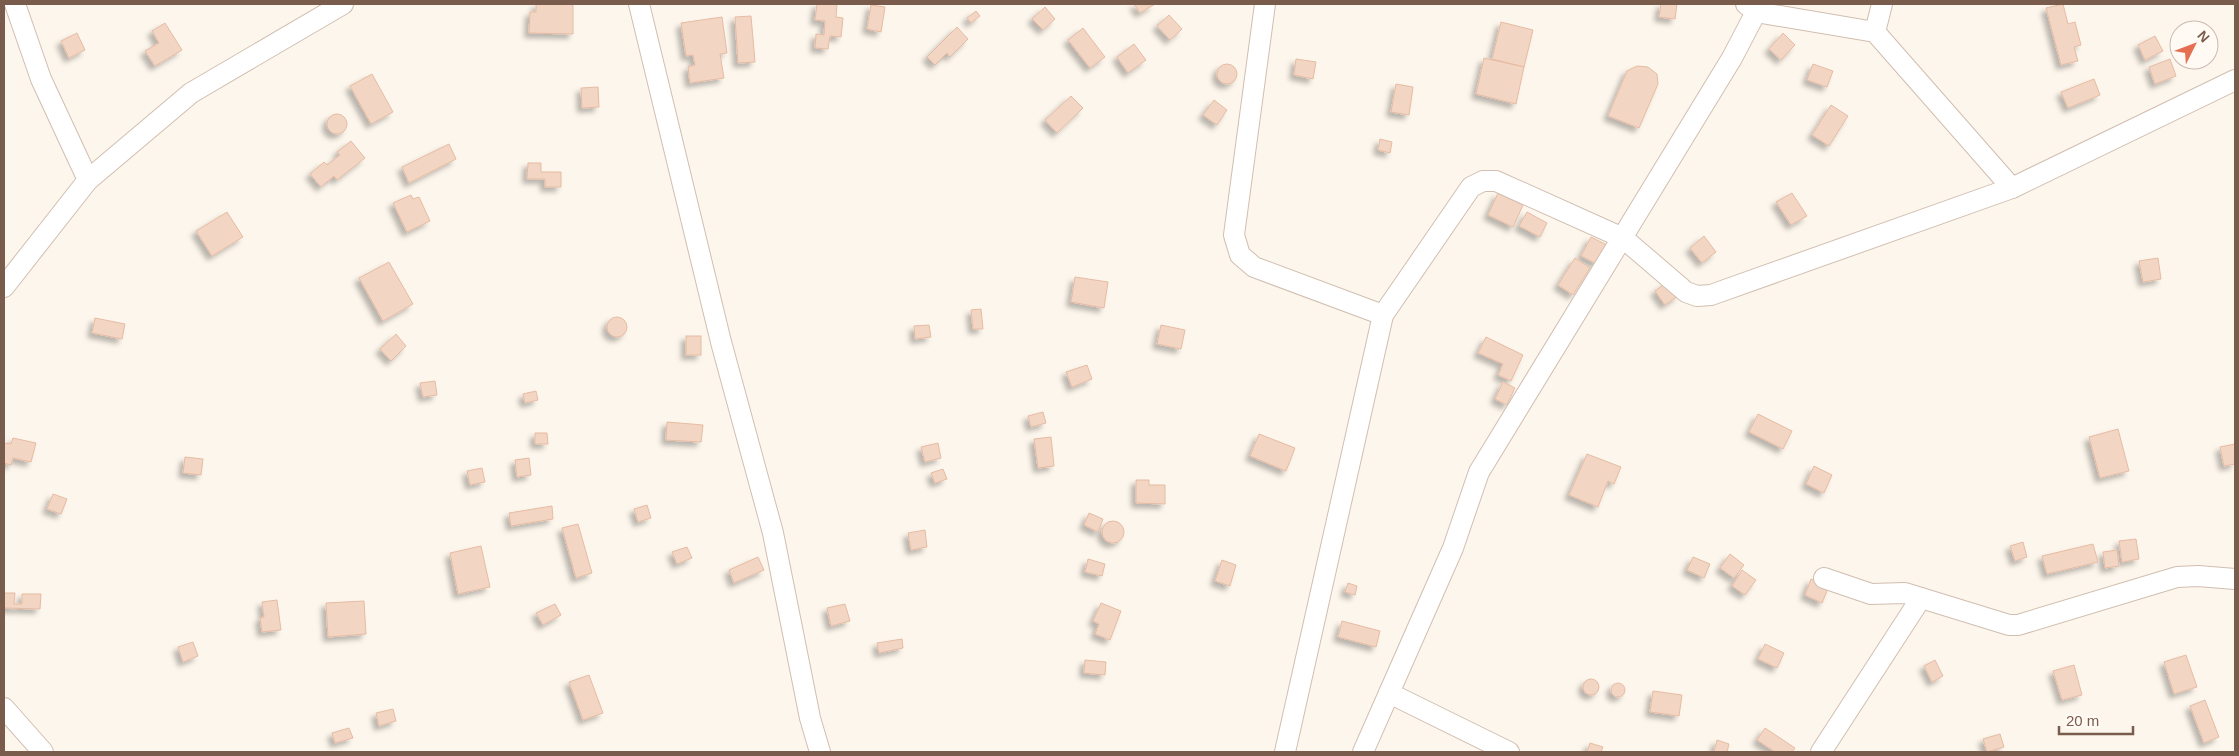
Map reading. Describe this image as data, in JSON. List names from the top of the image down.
{
  "scale_bar": "20 m",
  "north": "top right"
}
